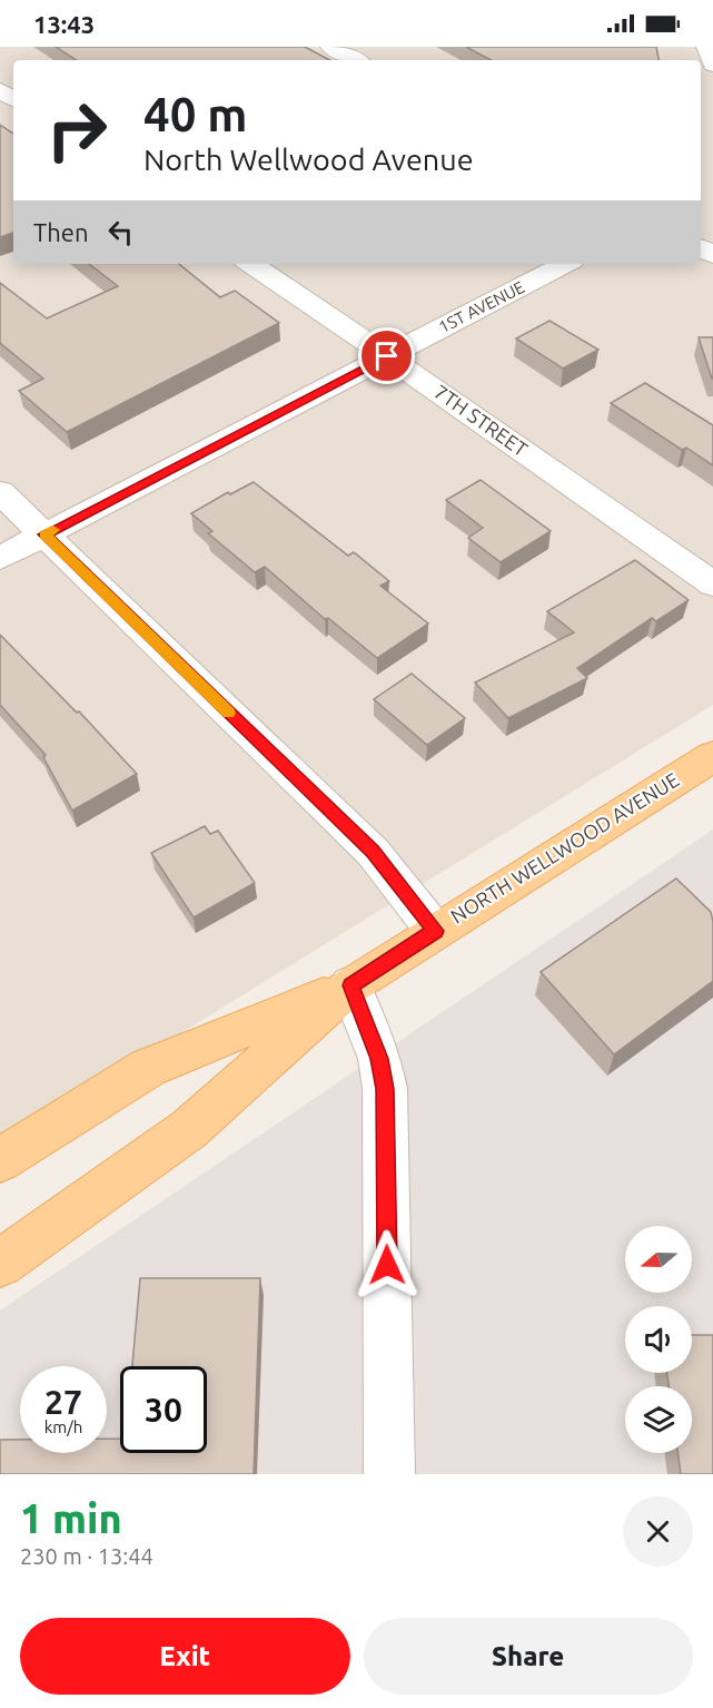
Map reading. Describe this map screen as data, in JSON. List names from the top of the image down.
{
  "streets": {
    "main road": ["NORTH WELLWOOD AVENUE"],
    "street": ["1ST AVENUE", "7TH STREET"]
  },
  "crossings": [
    ["1ST AVENUE", "7TH STREET"]
  ],
  "north": "left",
  "page": {
    "status": "13:43",
    "turn": ["40 m", "North Wellwood Avenue"],
    "then": "Then",
    "speed": "27 km/h",
    "limit": "30",
    "heading": ["1 min", "230 m · 13:44"],
    "buttons": ["Exit", "Share"]
  }
}
